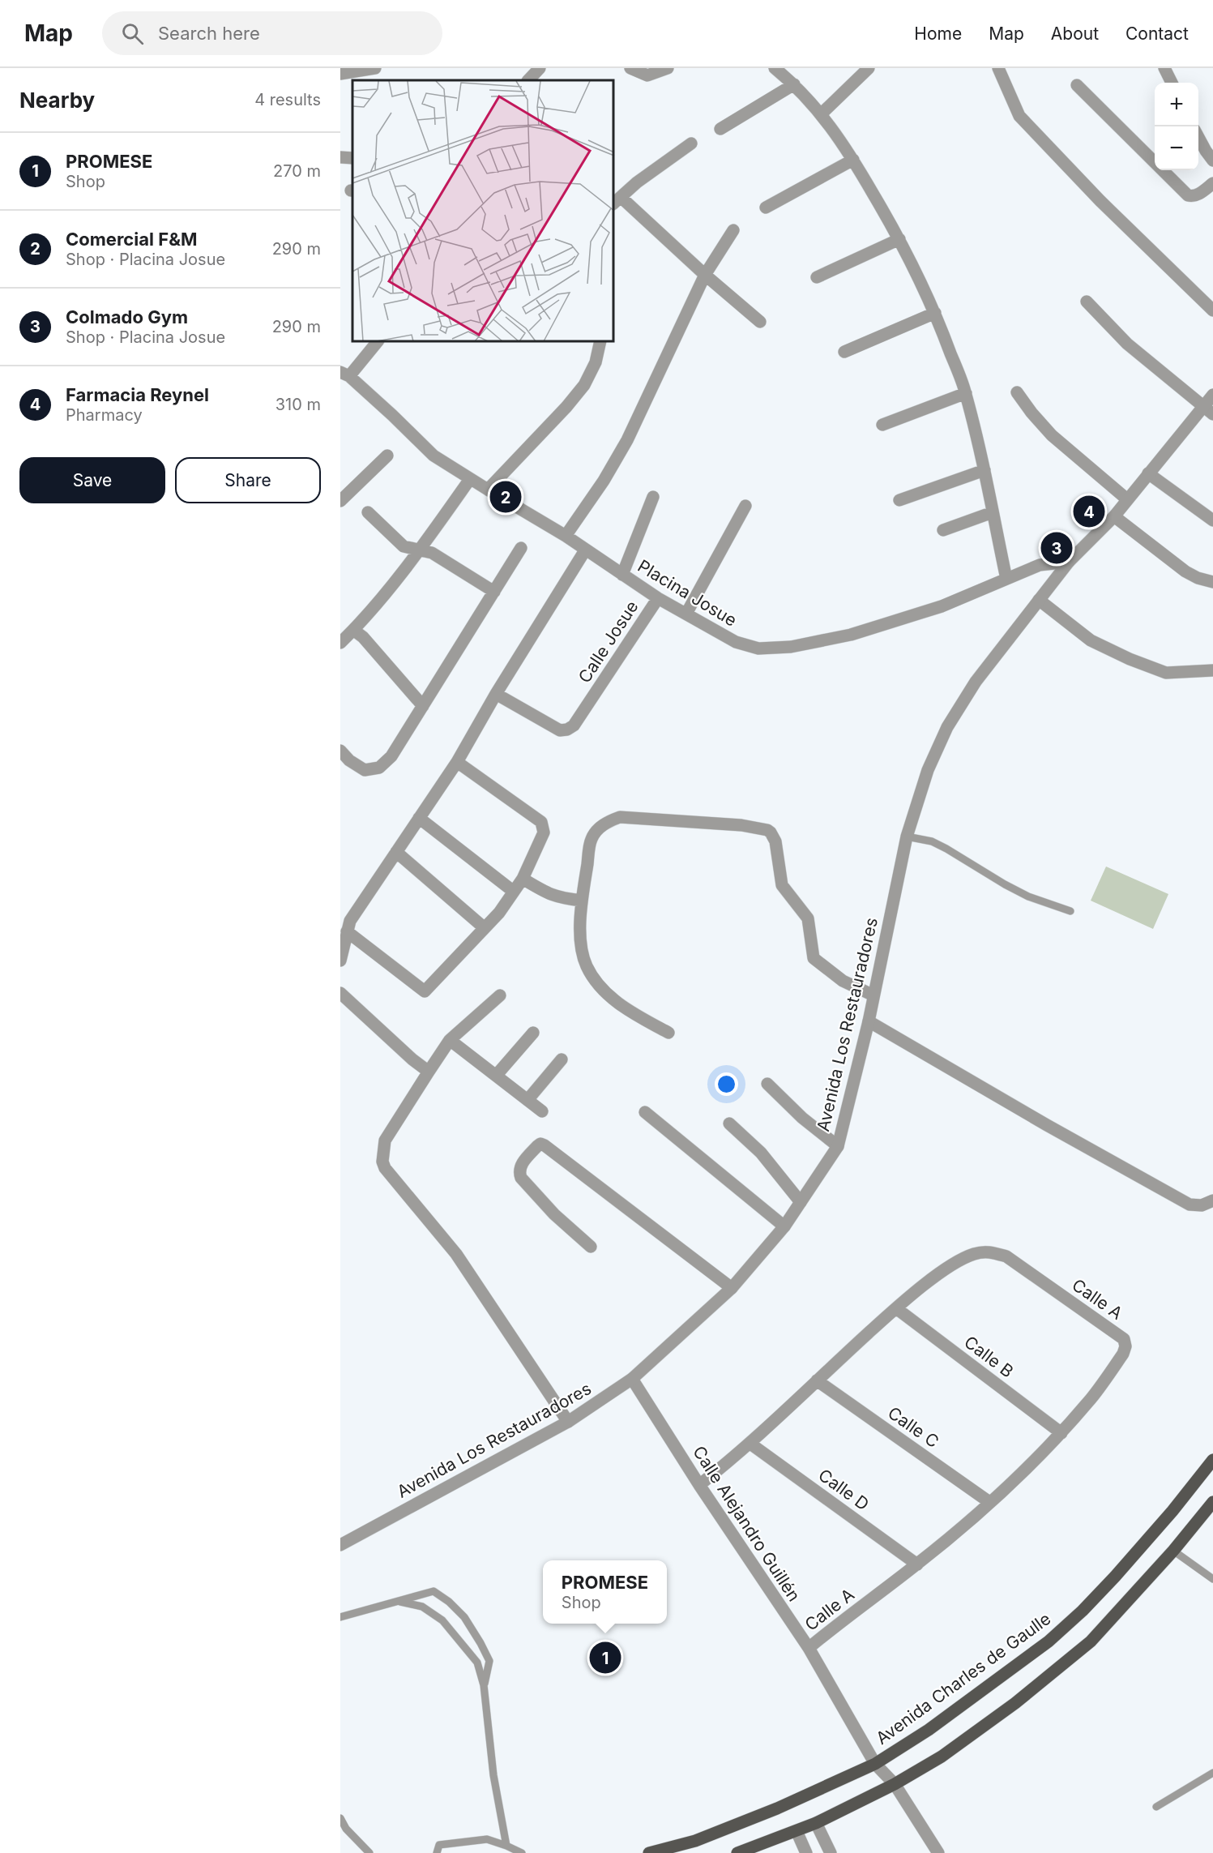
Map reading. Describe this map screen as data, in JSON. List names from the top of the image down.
{
  "streets": {
    "main road": ["Avenida Charles de Gaulle"],
    "street": [
      "Placina Josue",
      "Calle Josue",
      "Avenida Los Restauradores",
      "Calle A",
      "Calle B",
      "Calle C",
      "Calle D",
      "Calle Alejandro Guillén"
    ]
  },
  "crossings": [
    ["Placina Josue", "Calle Josue"],
    ["Placina Josue", "Avenida Los Restauradores"],
    ["Avenida Los Restauradores", "Calle Alejandro Guillén"],
    ["Calle A", "Calle B"],
    ["Calle A", "Calle C"],
    ["Calle A", "Calle D"],
    ["Calle A", "Calle Alejandro Guillén"],
    ["Calle Alejandro Guillén", "Avenida Charles de Gaulle"]
  ],
  "page": {
    "header": "Map",
    "search": "Search here",
    "nav": [
      "Home",
      "Map",
      "About",
      "Contact"
    ],
    "heading": ["Nearby", "4 results"],
    "map_buttons": ["+", "−"],
    "list": [
      {
        "mark": "1",
        "name": "PROMESE",
        "note": "Shop",
        "value": "270 m"
      },
      {
        "mark": "2",
        "name": "Comercial F&M",
        "note": "Shop · Placina Josue",
        "value": "290 m"
      },
      {
        "mark": "3",
        "name": "Colmado Gym",
        "note": "Shop · Placina Josue",
        "value": "290 m"
      },
      {
        "mark": "4",
        "name": "Farmacia Reynel",
        "note": "Pharmacy",
        "value": "310 m"
      }
    ],
    "buttons": ["Save", "Share"],
    "pins": [
      "2",
      "4",
      "3",
      "1"
    ],
    "popup": ["PROMESE", "Shop"]
  }
}
